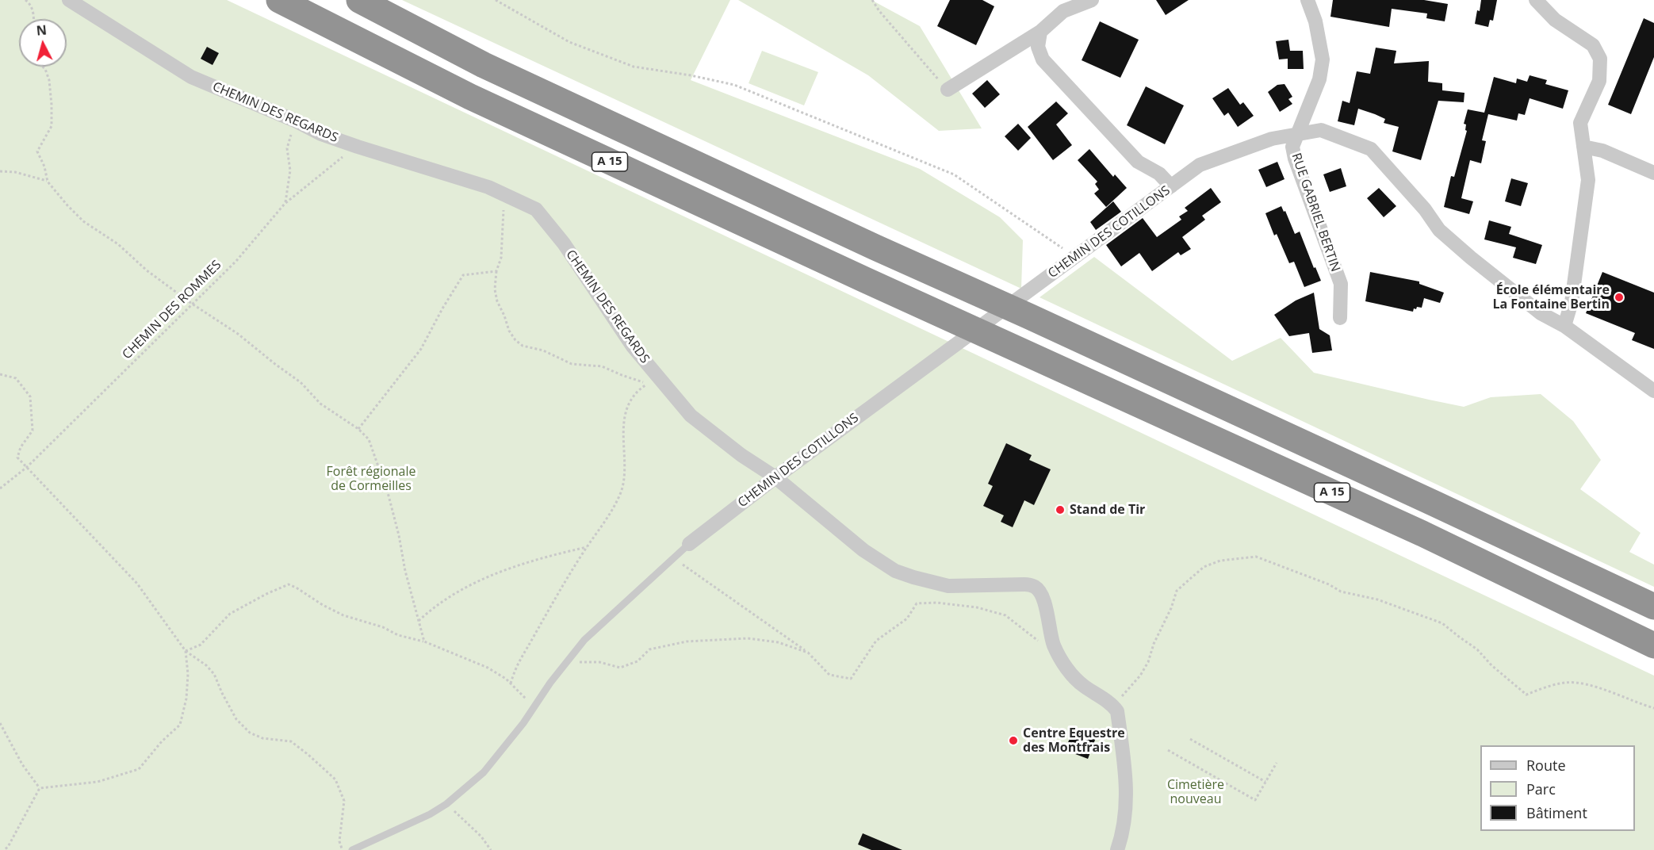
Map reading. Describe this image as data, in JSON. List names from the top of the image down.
{
  "streets": {
    "highway": ["A 15"],
    "street": ["CHEMIN DES REGARDS", "RUE GABRIEL BERTIN", "CHEMIN DES COTILLONS"],
    "path": ["CHEMIN DES ROMMES"]
  },
  "crossings": [
    ["CHEMIN DES REGARDS", "CHEMIN DES COTILLONS"],
    ["CHEMIN DES REGARDS", "CHEMIN DES ROMMES"],
    ["RUE GABRIEL BERTIN", "CHEMIN DES COTILLONS"]
  ],
  "parks": ["Forêt régionale de Cormeilles", "Cimetière nouveau"],
  "places": ["École élémentaire La Fontaine Bertin", "Stand de Tir", "Centre Equestre des Montfrais"],
  "legend": ["Route", "Parc", "Bâtiment"],
  "north": "top"
}
